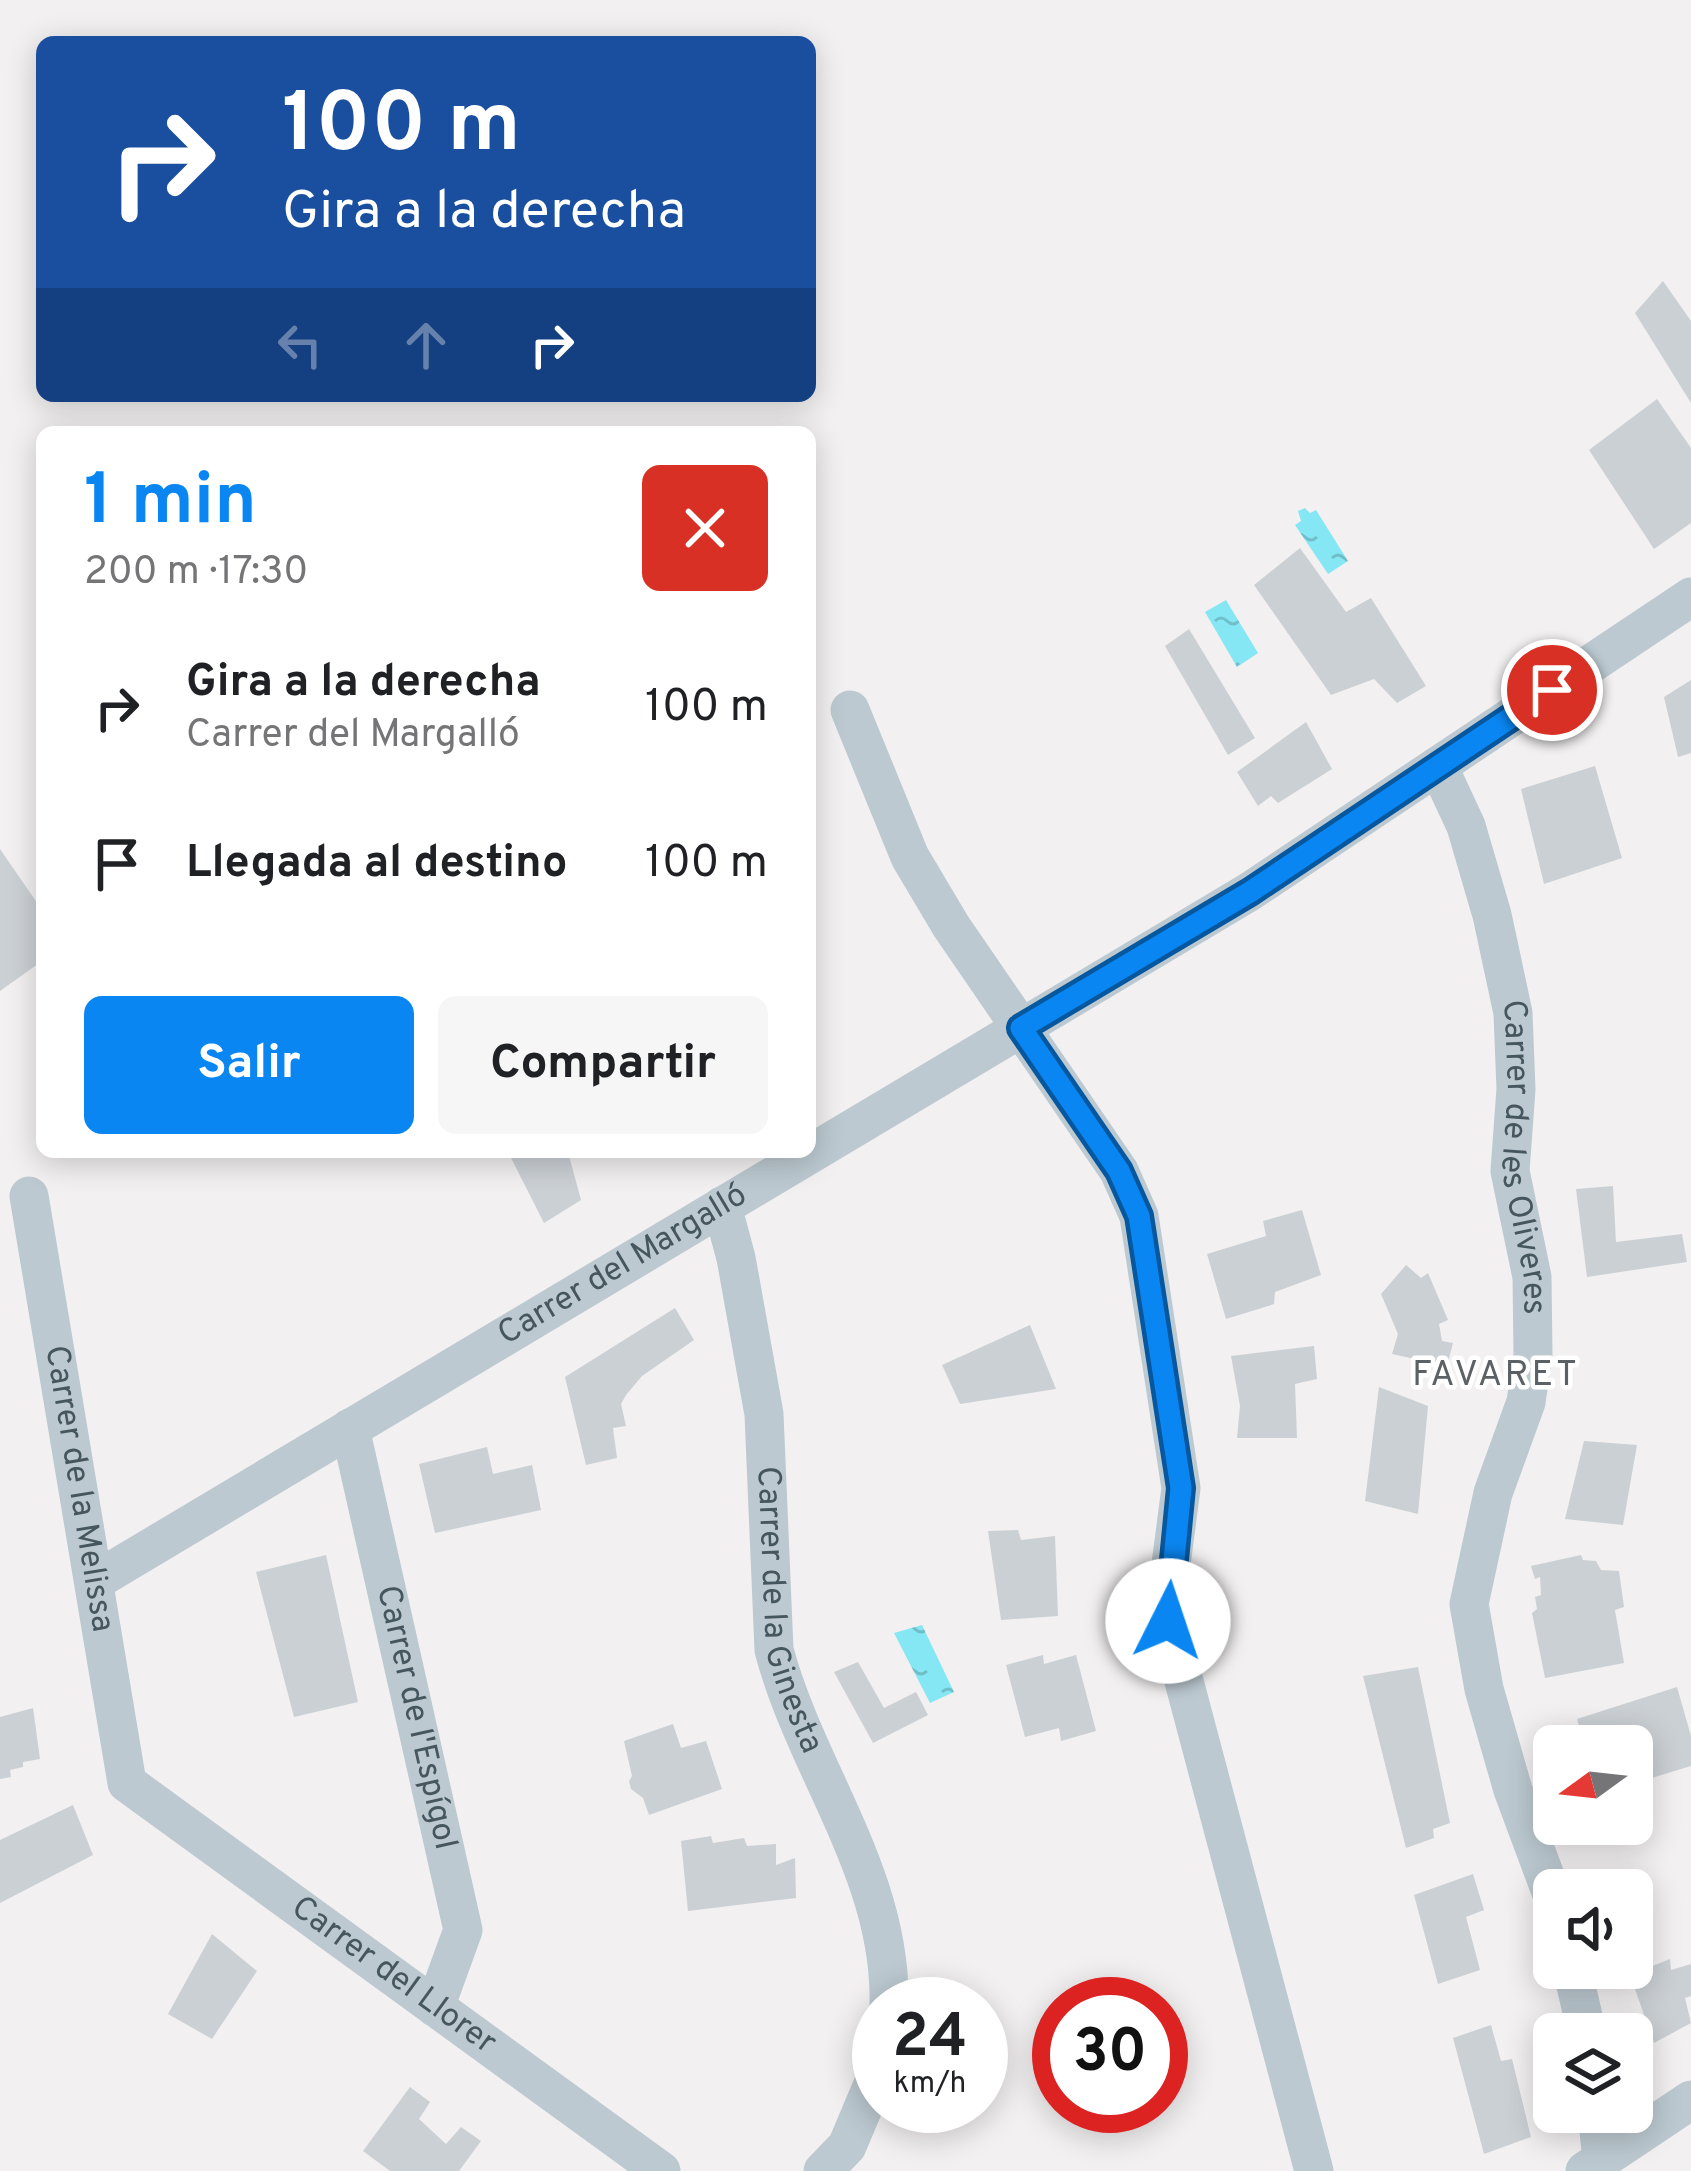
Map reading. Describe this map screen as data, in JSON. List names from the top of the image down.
{
  "streets": {
    "street": [
      "Carrer de les Oliveres",
      "Carrer del Margalló",
      "Carrer de la Melissa",
      "Carrer de la Ginesta",
      "Carrer de l'Espígol",
      "Carrer del Llorer"
    ]
  },
  "crossings": [
    ["Carrer de les Oliveres", "Carrer del Margalló"],
    ["Carrer del Margalló", "Carrer de la Melissa"],
    ["Carrer del Margalló", "Carrer de la Ginesta"],
    ["Carrer del Margalló", "Carrer de l'Espígol"],
    ["Carrer de la Melissa", "Carrer del Llorer"],
    ["Carrer de l'Espígol", "Carrer del Llorer"]
  ],
  "districts": ["FAVARET"],
  "north": "left",
  "page": {
    "turn": ["100 m", "Gira a la derecha"],
    "heading": ["1 min", "200 m · 17:30"],
    "list": [
      {
        "name": "Gira a la derecha",
        "note": "Carrer del Margalló",
        "value": "100 m"
      },
      {
        "name": "Llegada al destino",
        "value": "100 m"
      }
    ],
    "buttons": ["Salir", "Compartir"],
    "speed": "24 km/h",
    "limit": "30"
  }
}
